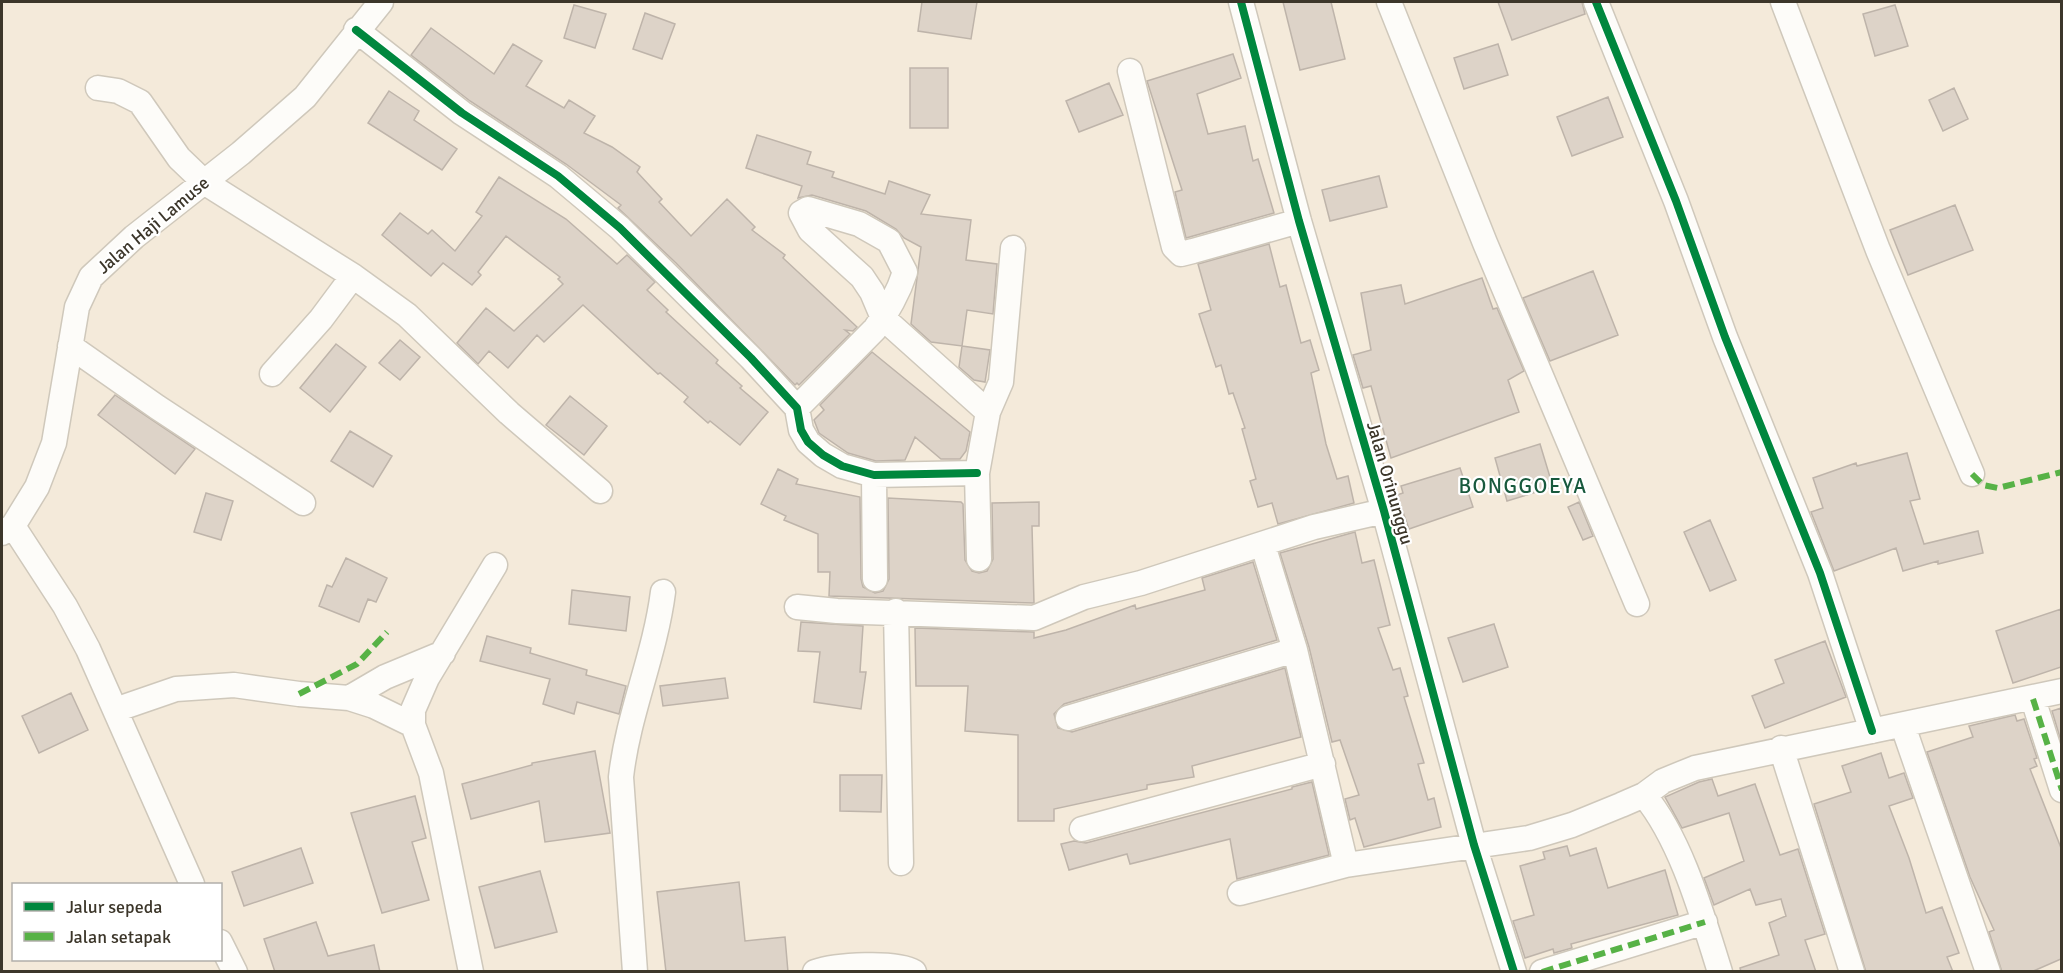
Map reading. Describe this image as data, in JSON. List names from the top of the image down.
{
  "streets": {
    "street": ["Jalan Haji Lamuse", "Jalan Orinunggu"]
  },
  "districts": ["BONGGOEYA"],
  "legend": ["Jalur sepeda", "Jalan setapak"]
}
